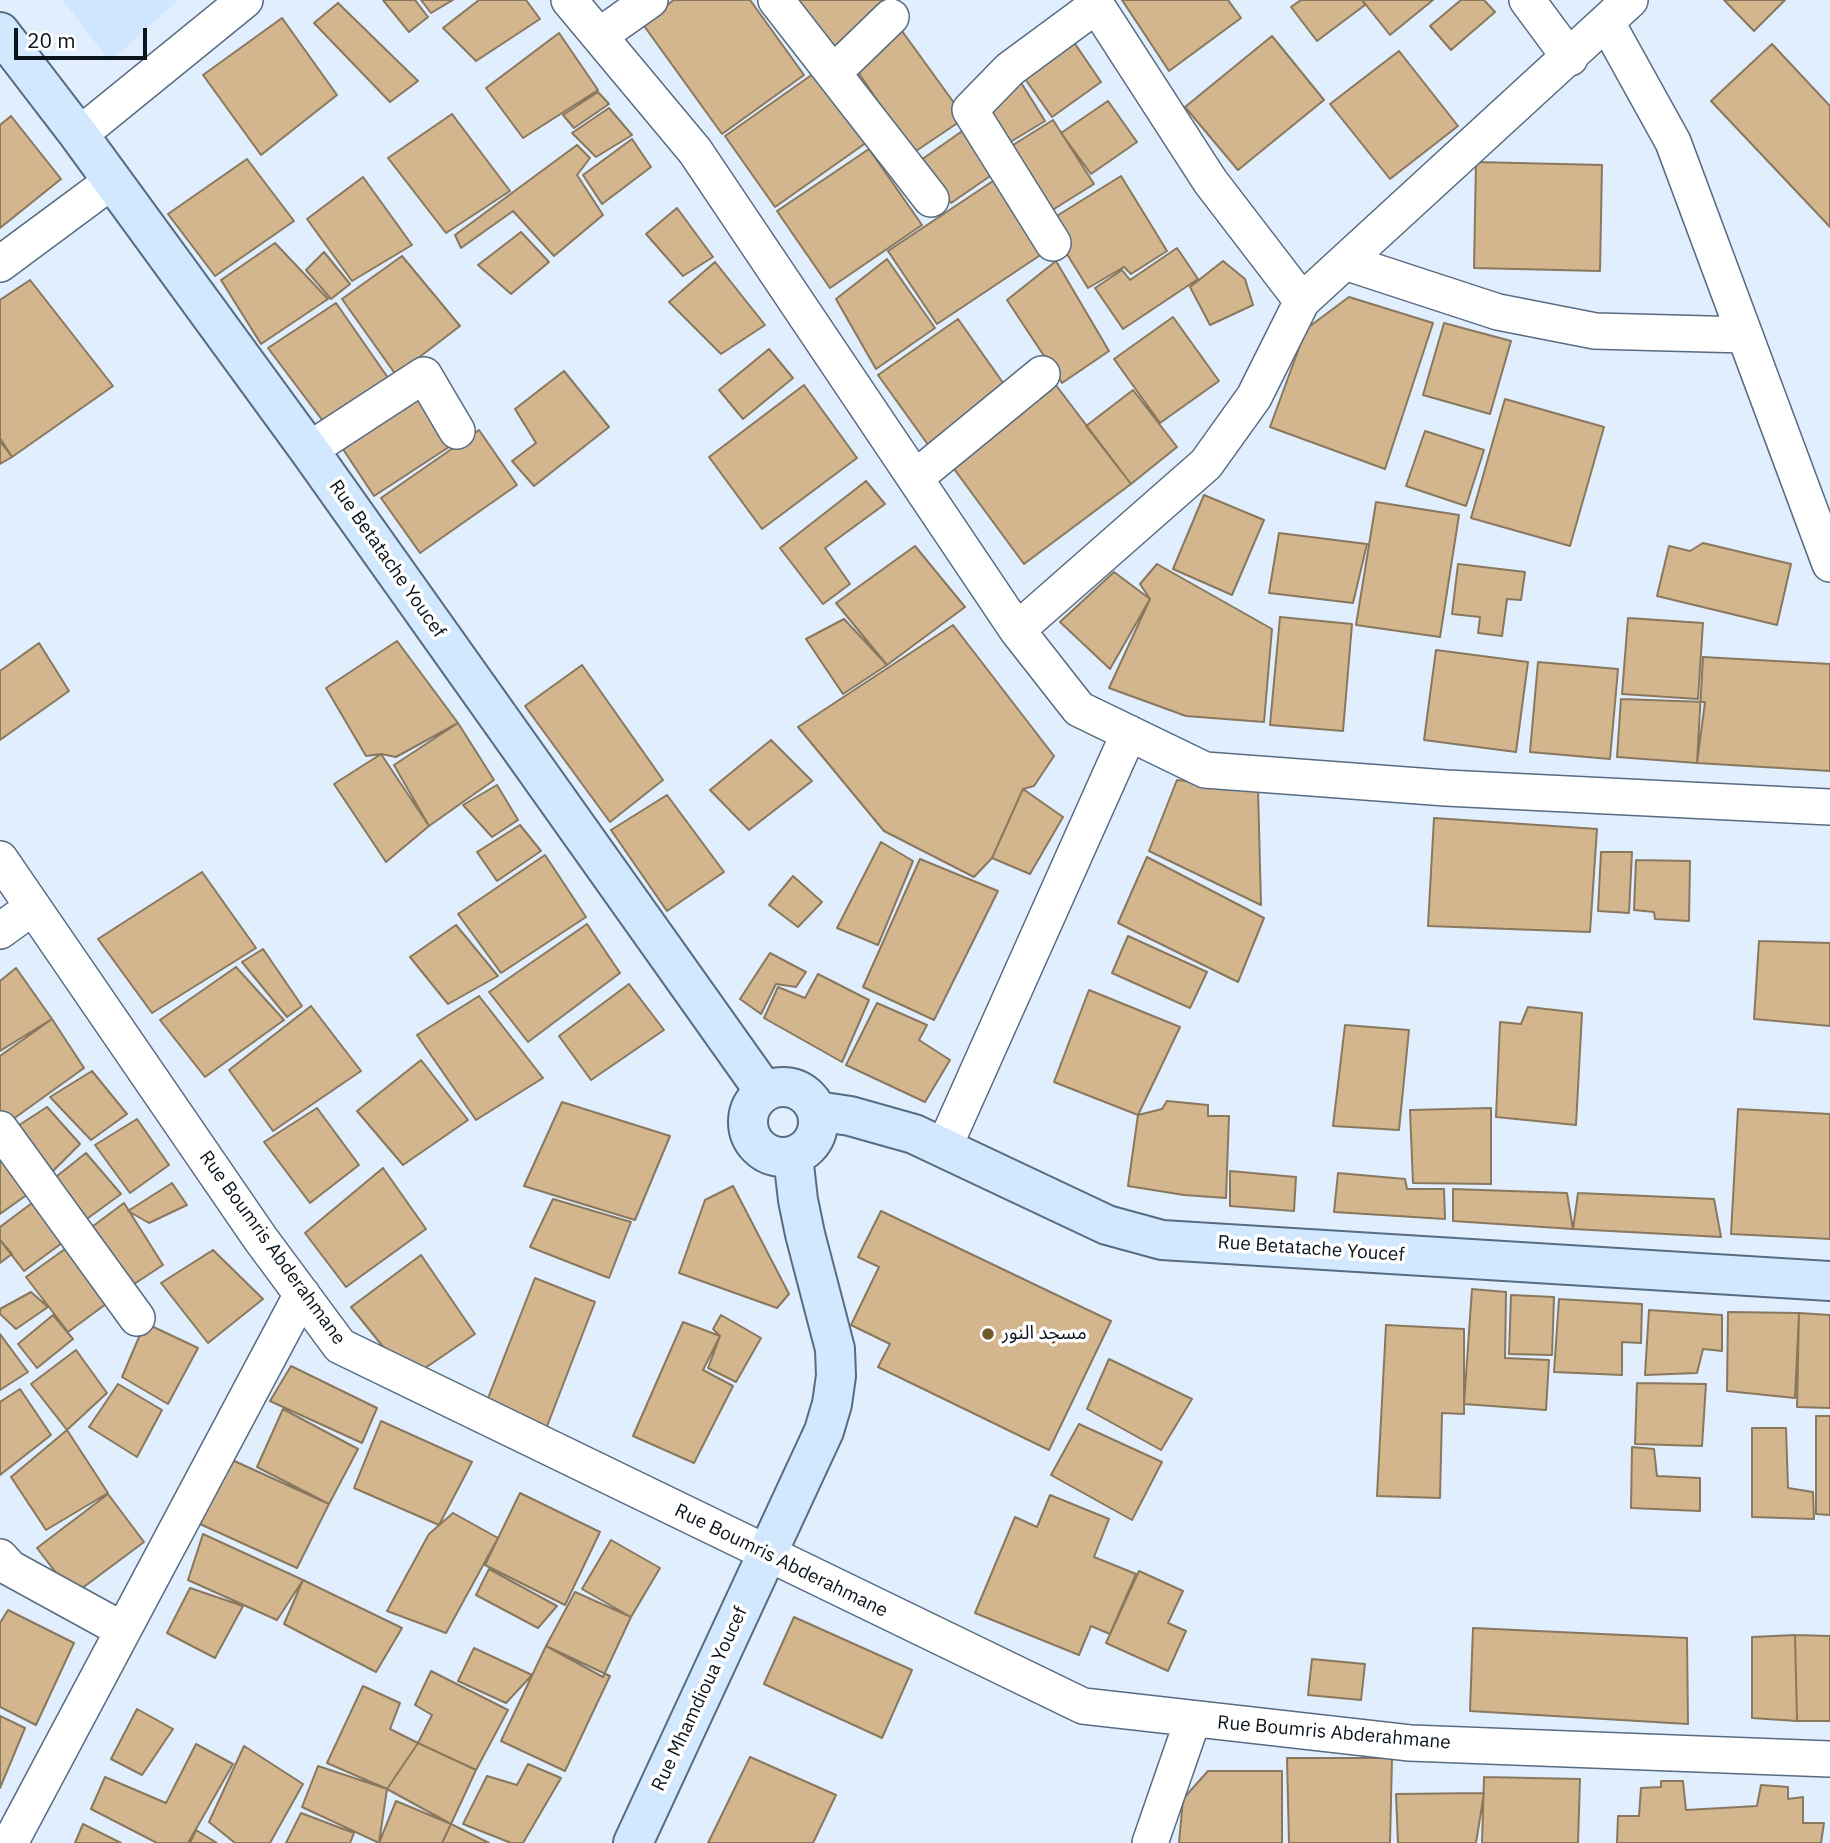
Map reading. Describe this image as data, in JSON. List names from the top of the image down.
{
  "streets": {
    "main road": ["Rue Betatache Youcef", "Rue Mhamdioua Youcef"],
    "street": ["Rue Boumris Abderahmane"]
  },
  "crossings": [
    ["Rue Betatache Youcef", "Rue Mhamdioua Youcef"],
    ["Rue Boumris Abderahmane", "Rue Mhamdioua Youcef"]
  ],
  "places": ["مسجد النور"],
  "scale_bar": "20 m"
}
